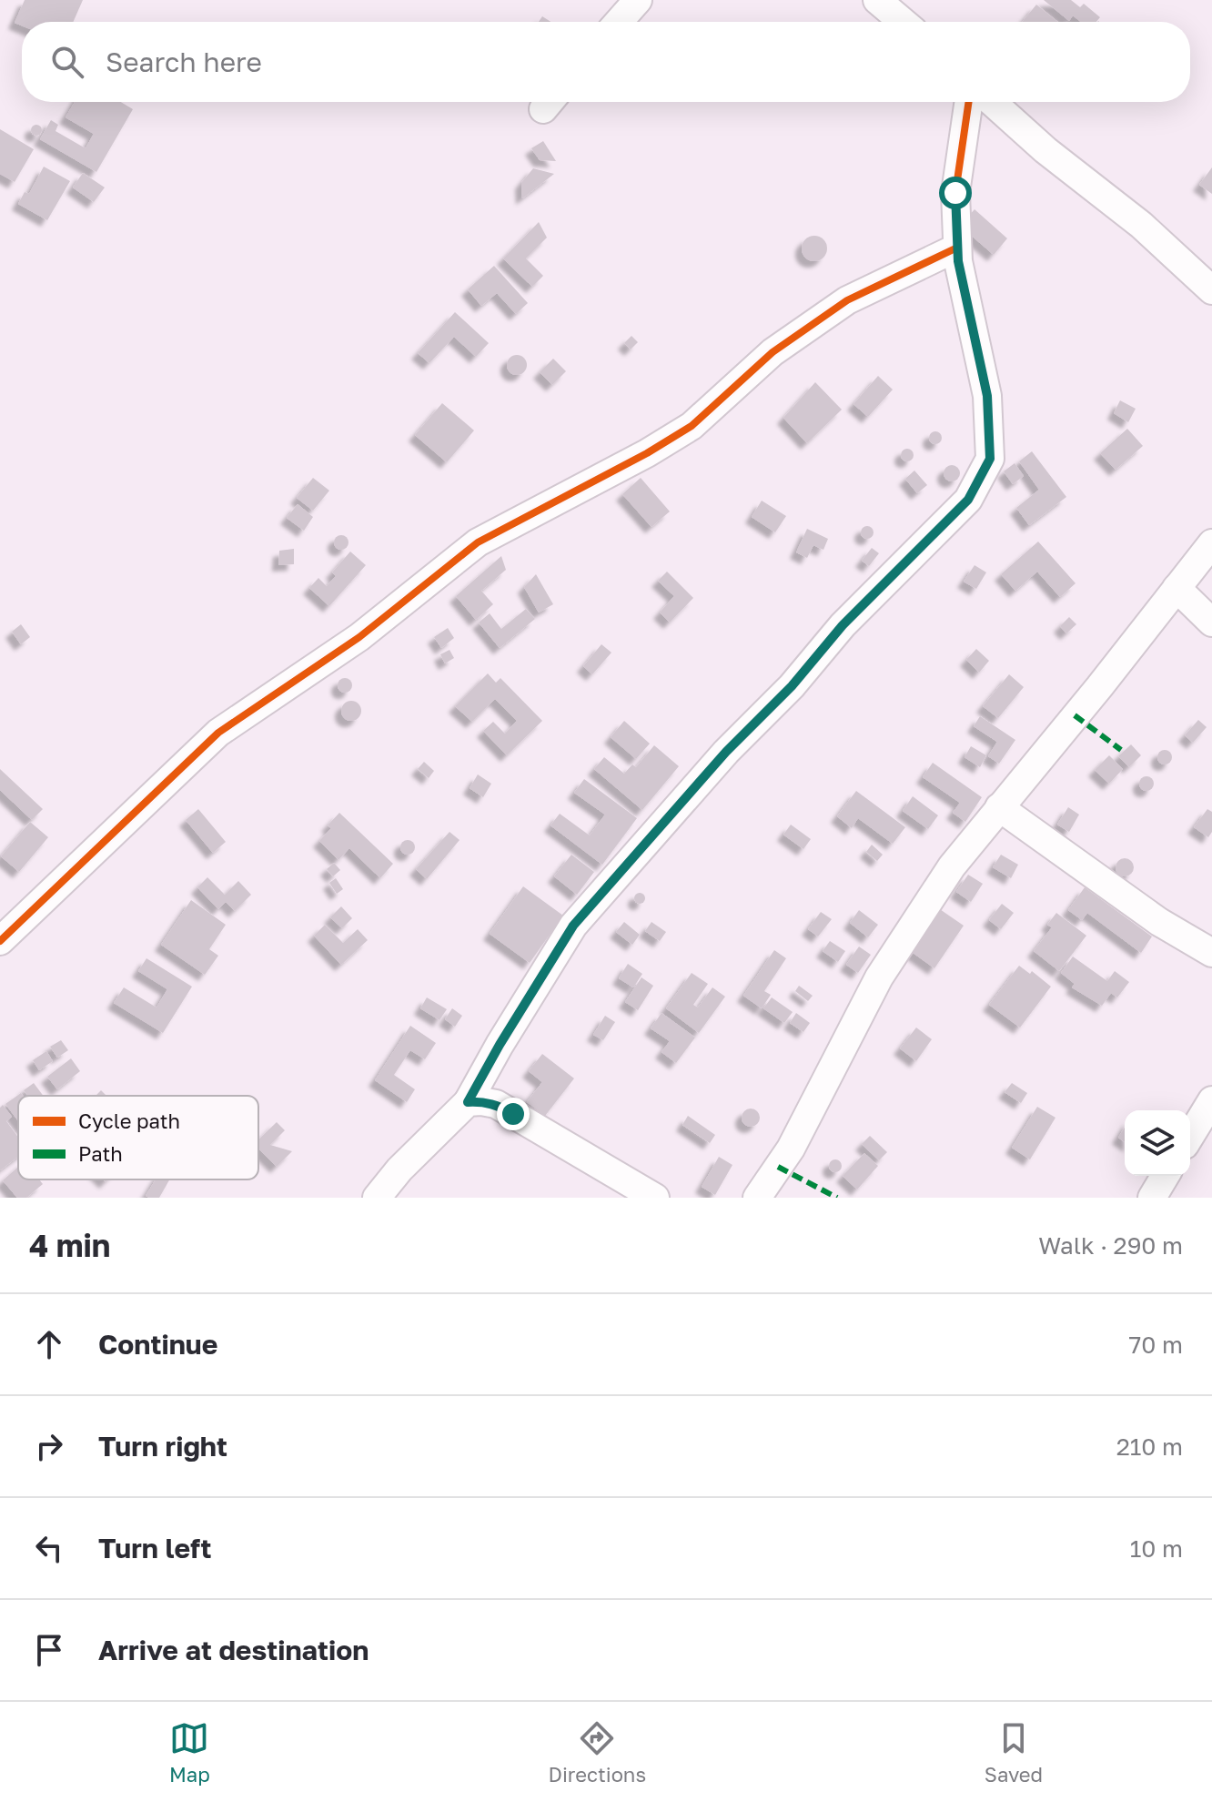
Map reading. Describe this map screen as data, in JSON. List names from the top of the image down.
{
  "legend": ["Cycle path", "Path"],
  "page": {
    "search": "Search here",
    "heading": ["4 min", "Walk · 290 m"],
    "list": [
      ["Continue", "70 m"],
      ["Turn right", "210 m"],
      ["Turn left", "10 m"],
      "Arrive at destination"
    ],
    "nav": ["Map", "Directions", "Saved"]
  }
}
